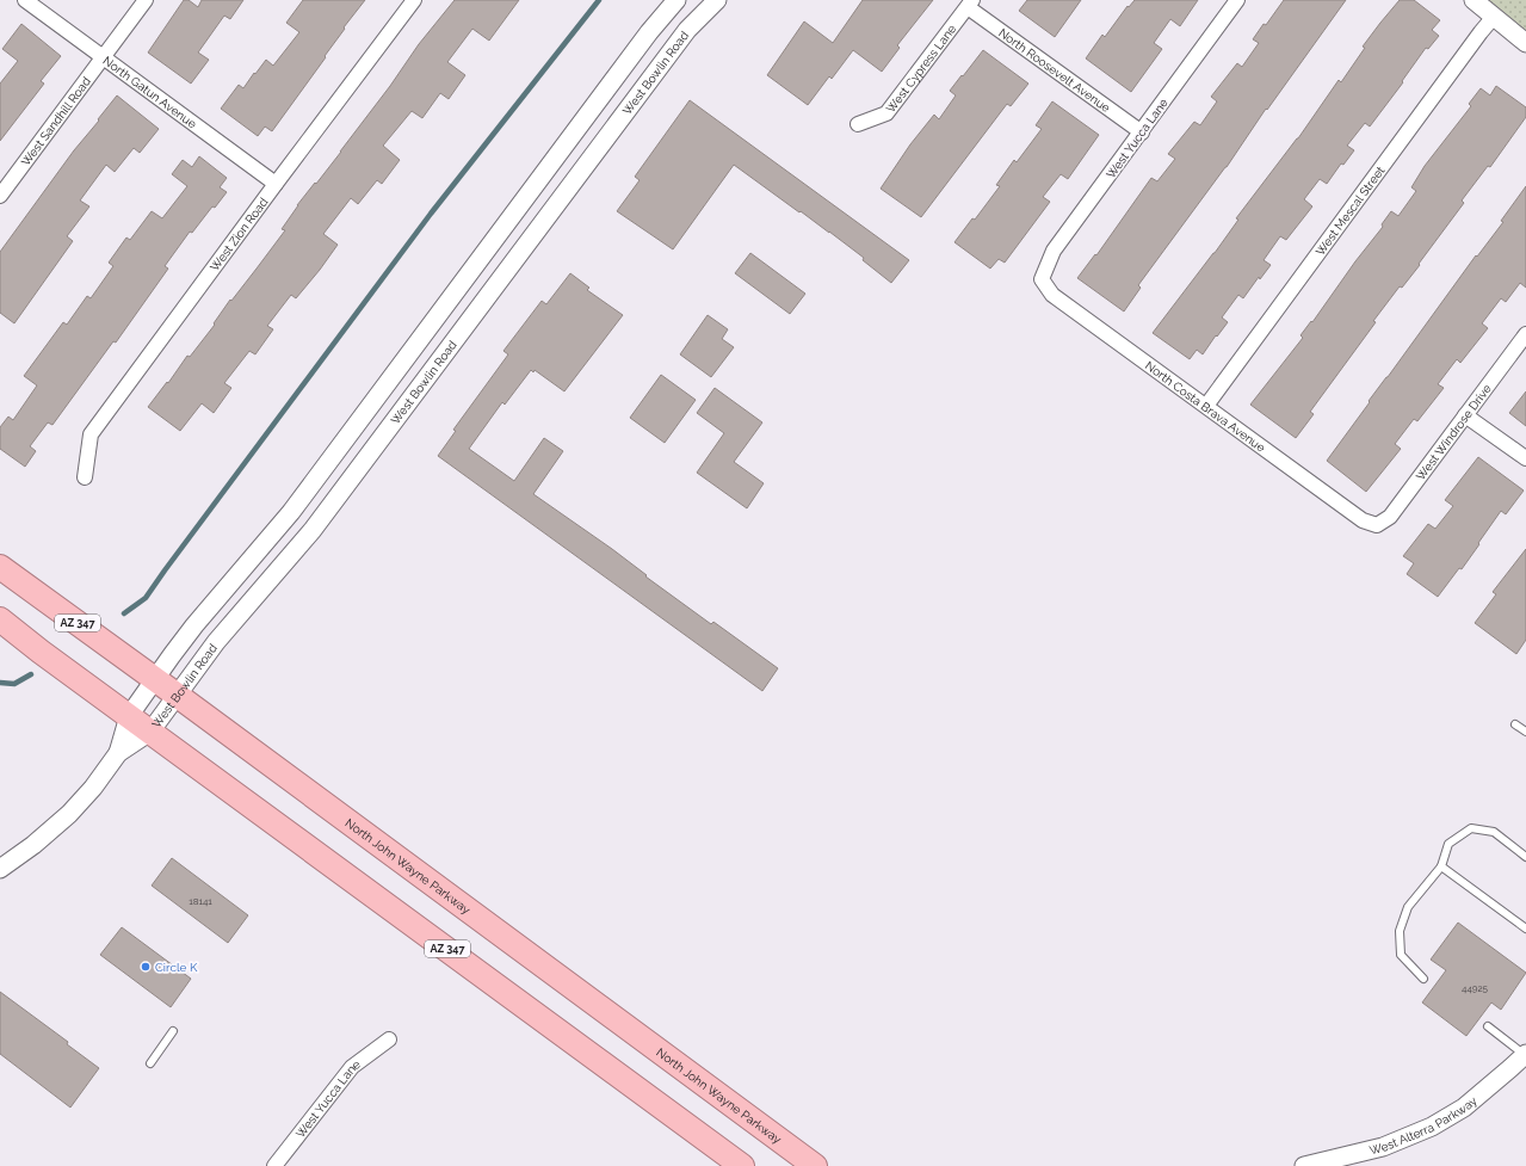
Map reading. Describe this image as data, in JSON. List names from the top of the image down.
{
  "streets": {
    "highway": ["AZ 347", "North John Wayne Parkway"],
    "street": [
      "West Cypress Lane",
      "North Roosevelt Avenue",
      "West Bowlin Road",
      "North Gatun Avenue",
      "West Sandhill Road",
      "West Yucca Lane",
      "West Mescal Street",
      "West Zion Road",
      "North Costa Brava Avenue",
      "West Windrose Drive",
      "West Alterra Parkway"
    ]
  },
  "crossings": [
    ["West Cypress Lane", "North Roosevelt Avenue"],
    ["North Roosevelt Avenue", "West Yucca Lane"],
    ["West Bowlin Road", "AZ 347"],
    ["West Bowlin Road", "North John Wayne Parkway"],
    ["North Gatun Avenue", "West Sandhill Road"],
    ["North Gatun Avenue", "West Zion Road"],
    ["West Yucca Lane", "North Costa Brava Avenue"],
    ["West Mescal Street", "North Costa Brava Avenue"],
    ["North Costa Brava Avenue", "West Windrose Drive"]
  ],
  "places": ["Circle K"],
  "house_numbers": ["18141", "44925"]
}
